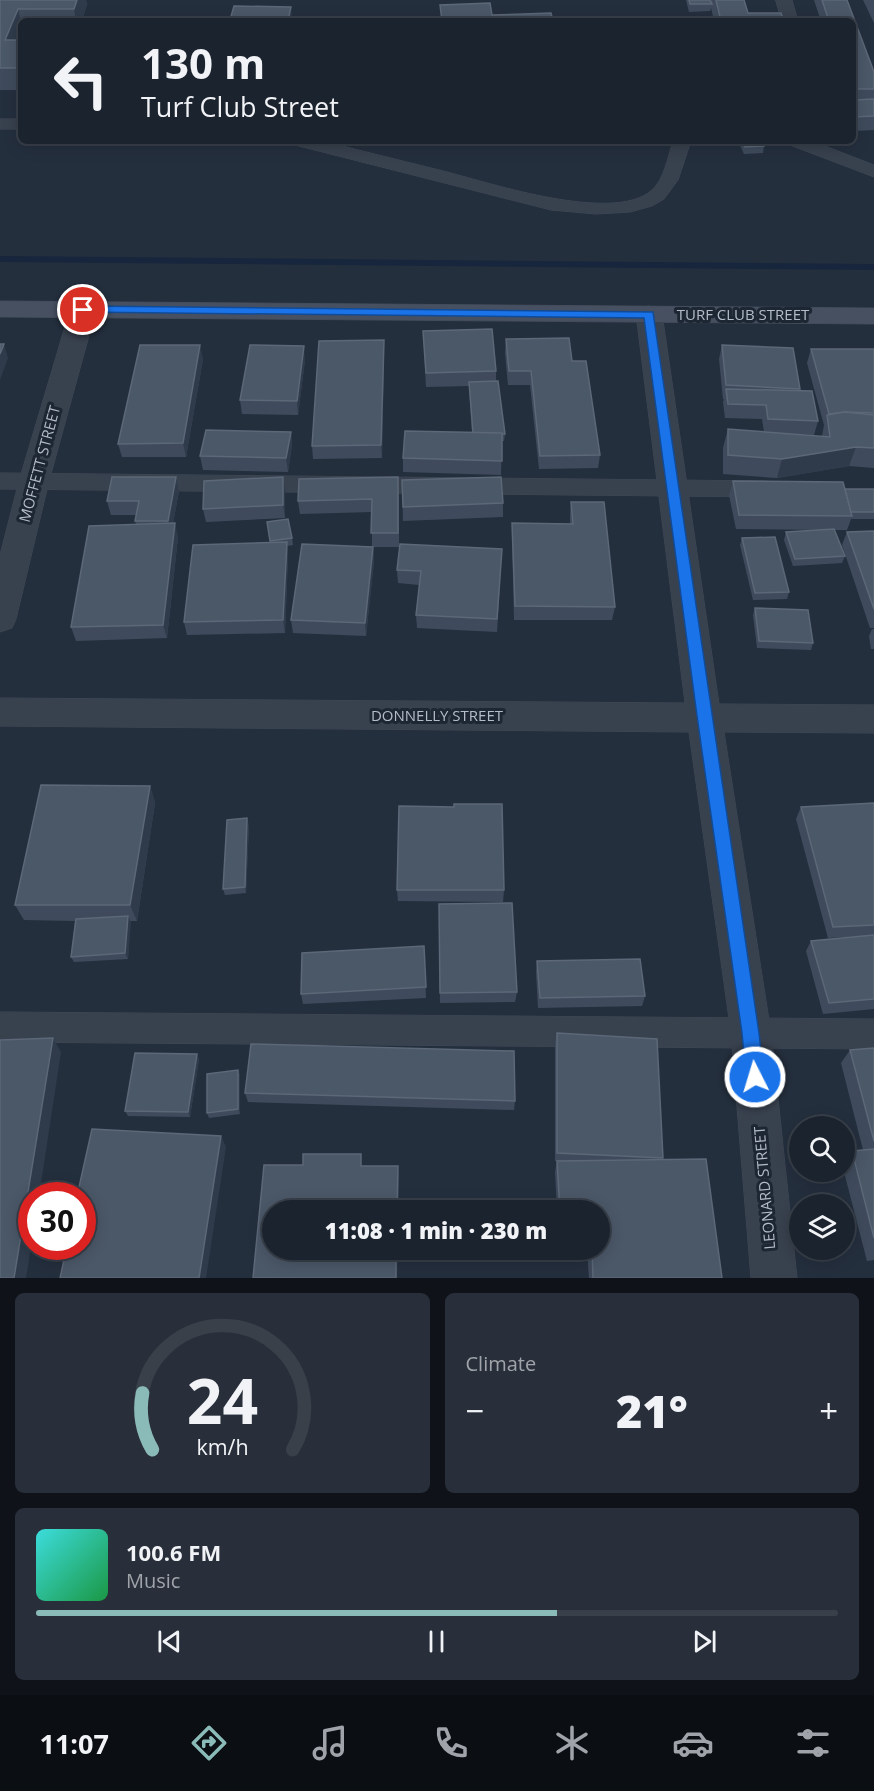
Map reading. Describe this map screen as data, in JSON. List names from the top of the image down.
{
  "streets": {
    "main road": ["TURF CLUB STREET"],
    "street": ["MOFFETT STREET", "DONNELLY STREET", "LEONARD STREET"]
  },
  "crossings": [
    ["TURF CLUB STREET", "MOFFETT STREET"],
    ["TURF CLUB STREET", "LEONARD STREET"],
    ["DONNELLY STREET", "LEONARD STREET"]
  ],
  "page": {
    "turn": ["130 m", "Turf Club Street"],
    "limit": "30",
    "trip": "11:08 · 1 min · 230 m",
    "tile": "Climate",
    "heat": ["−", "21°", "+"],
    "song": ["100.6 FM", "Music"],
    "tabs": "11:07",
    "gauge": ["24", "km/h"]
  }
}
